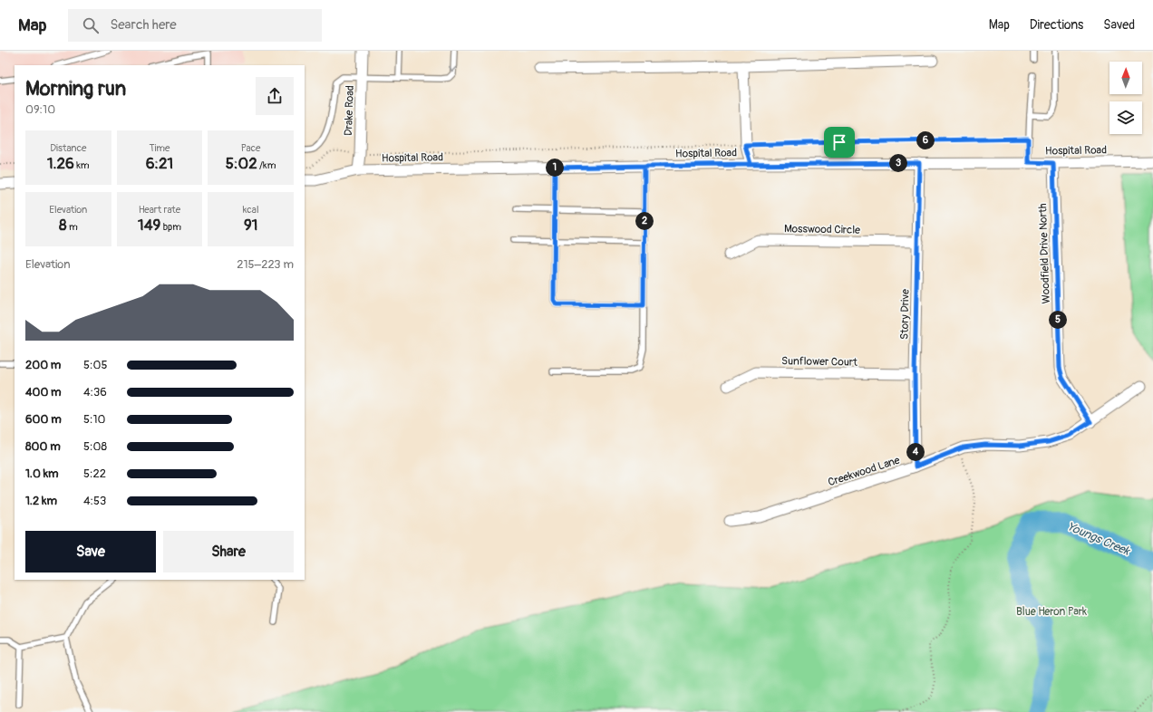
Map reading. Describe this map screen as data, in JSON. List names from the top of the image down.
{
  "streets": {
    "street": [
      "Drake Road",
      "Hospital Road",
      "Mosswood Circle",
      "Woodfield Drive North",
      "Story Drive",
      "Sunflower Court",
      "Creekwood Lane"
    ]
  },
  "crossings": [
    ["Drake Road", "Hospital Road"],
    ["Hospital Road", "Woodfield Drive North"],
    ["Hospital Road", "Story Drive"],
    ["Mosswood Circle", "Story Drive"],
    ["Woodfield Drive North", "Creekwood Lane"],
    ["Story Drive", "Sunflower Court"],
    ["Story Drive", "Creekwood Lane"]
  ],
  "water": ["Youngs Creek"],
  "parks": ["Blue Heron Park"],
  "north": "top",
  "page": {
    "header": "Map",
    "search": "Search here",
    "nav": ["Map", "Directions", "Saved"],
    "heading": ["Morning run", "09:10"],
    "stats": [
      ["Distance", "1.26 km"],
      ["Time", "6:21"],
      ["Pace", "5:02 /km"],
      ["Elevation", "8 m"],
      ["Heart rate", "149 bpm"],
      ["kcal", "91"]
    ],
    "pins": [
      "6",
      "3",
      "1",
      "2",
      "5",
      "4"
    ],
    "chart": ["Elevation", "215–223 m"],
    "list": [
      {
        "name": "200 m",
        "note": "5:05"
      },
      {
        "name": "400 m",
        "note": "4:36"
      },
      {
        "name": "600 m",
        "note": "5:10"
      },
      {
        "name": "800 m",
        "note": "5:08"
      },
      {
        "name": "1.0 km",
        "note": "5:22"
      },
      {
        "name": "1.2 km",
        "note": "4:53"
      }
    ],
    "buttons": ["Save", "Share"]
  }
}
